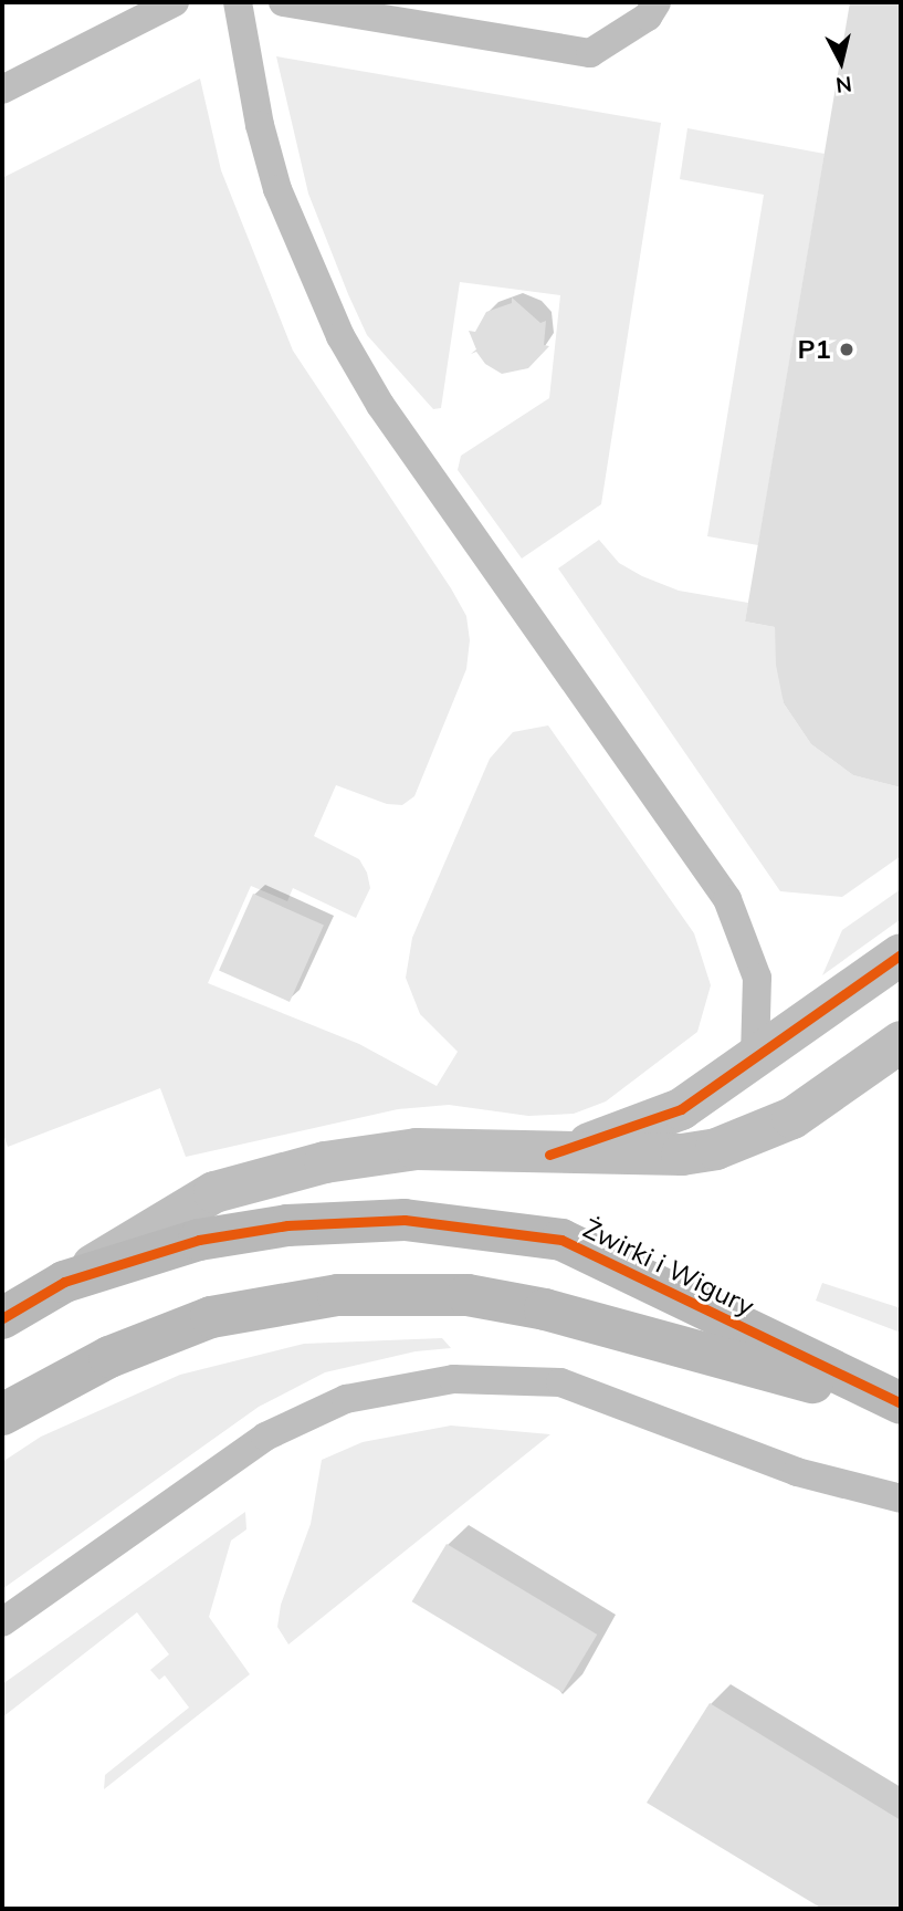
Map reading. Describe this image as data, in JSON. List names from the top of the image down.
{
  "streets": {
    "street": ["Żwirki i Wigury"]
  },
  "places": ["P1"],
  "north": "bottom"
}
